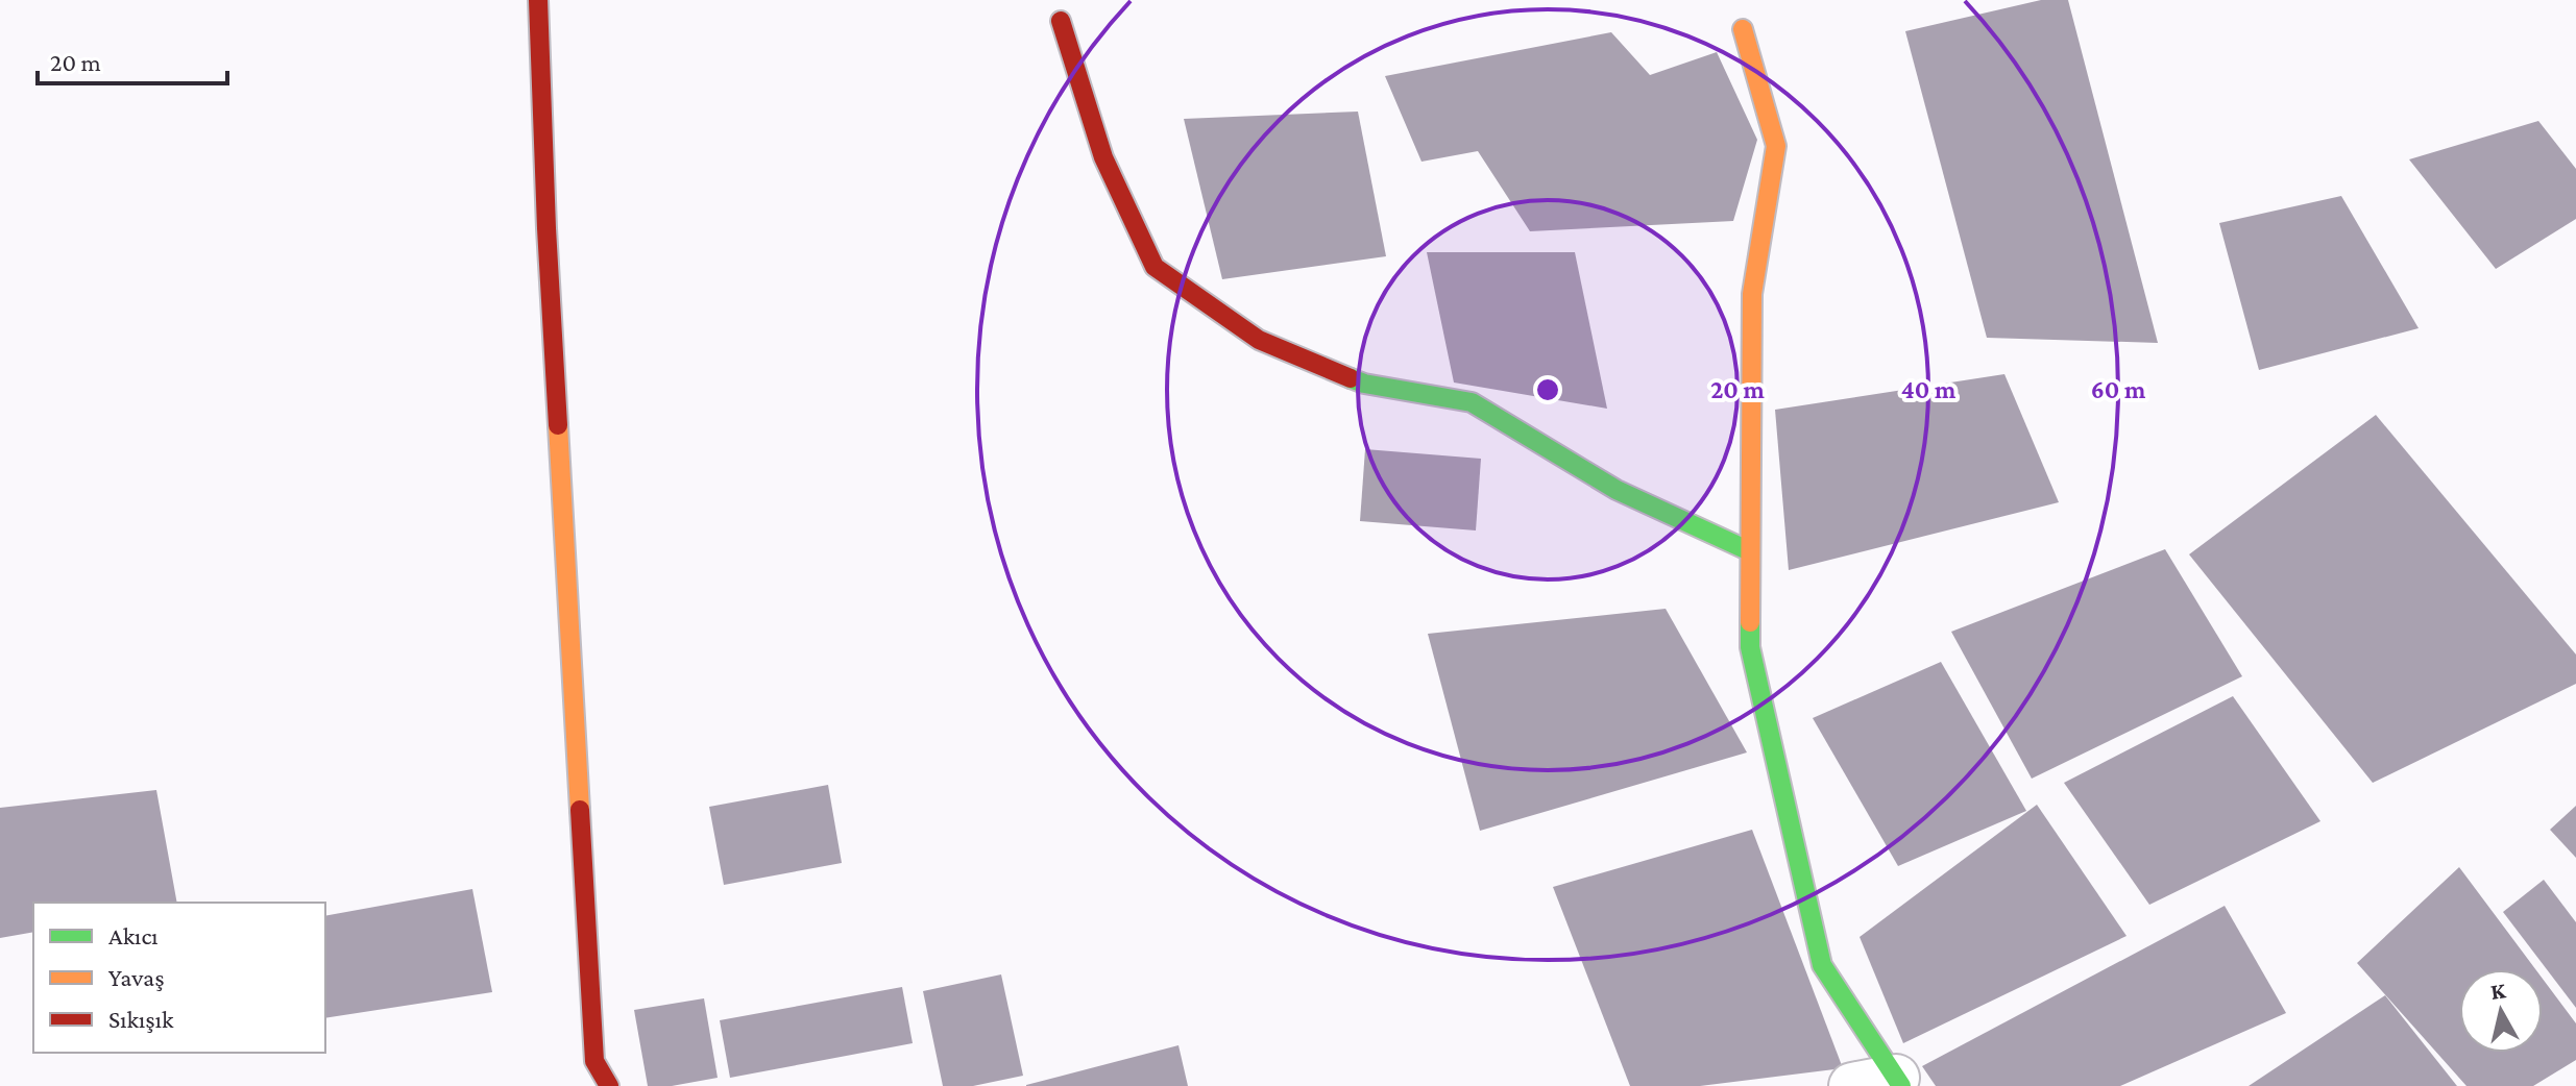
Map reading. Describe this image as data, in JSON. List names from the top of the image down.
{
  "legend": ["Akıcı", "Yavaş", "Sıkışık"],
  "scale_bar": "20 m",
  "north": "top",
  "rings": ["20 m", "40 m", "60 m"]
}
